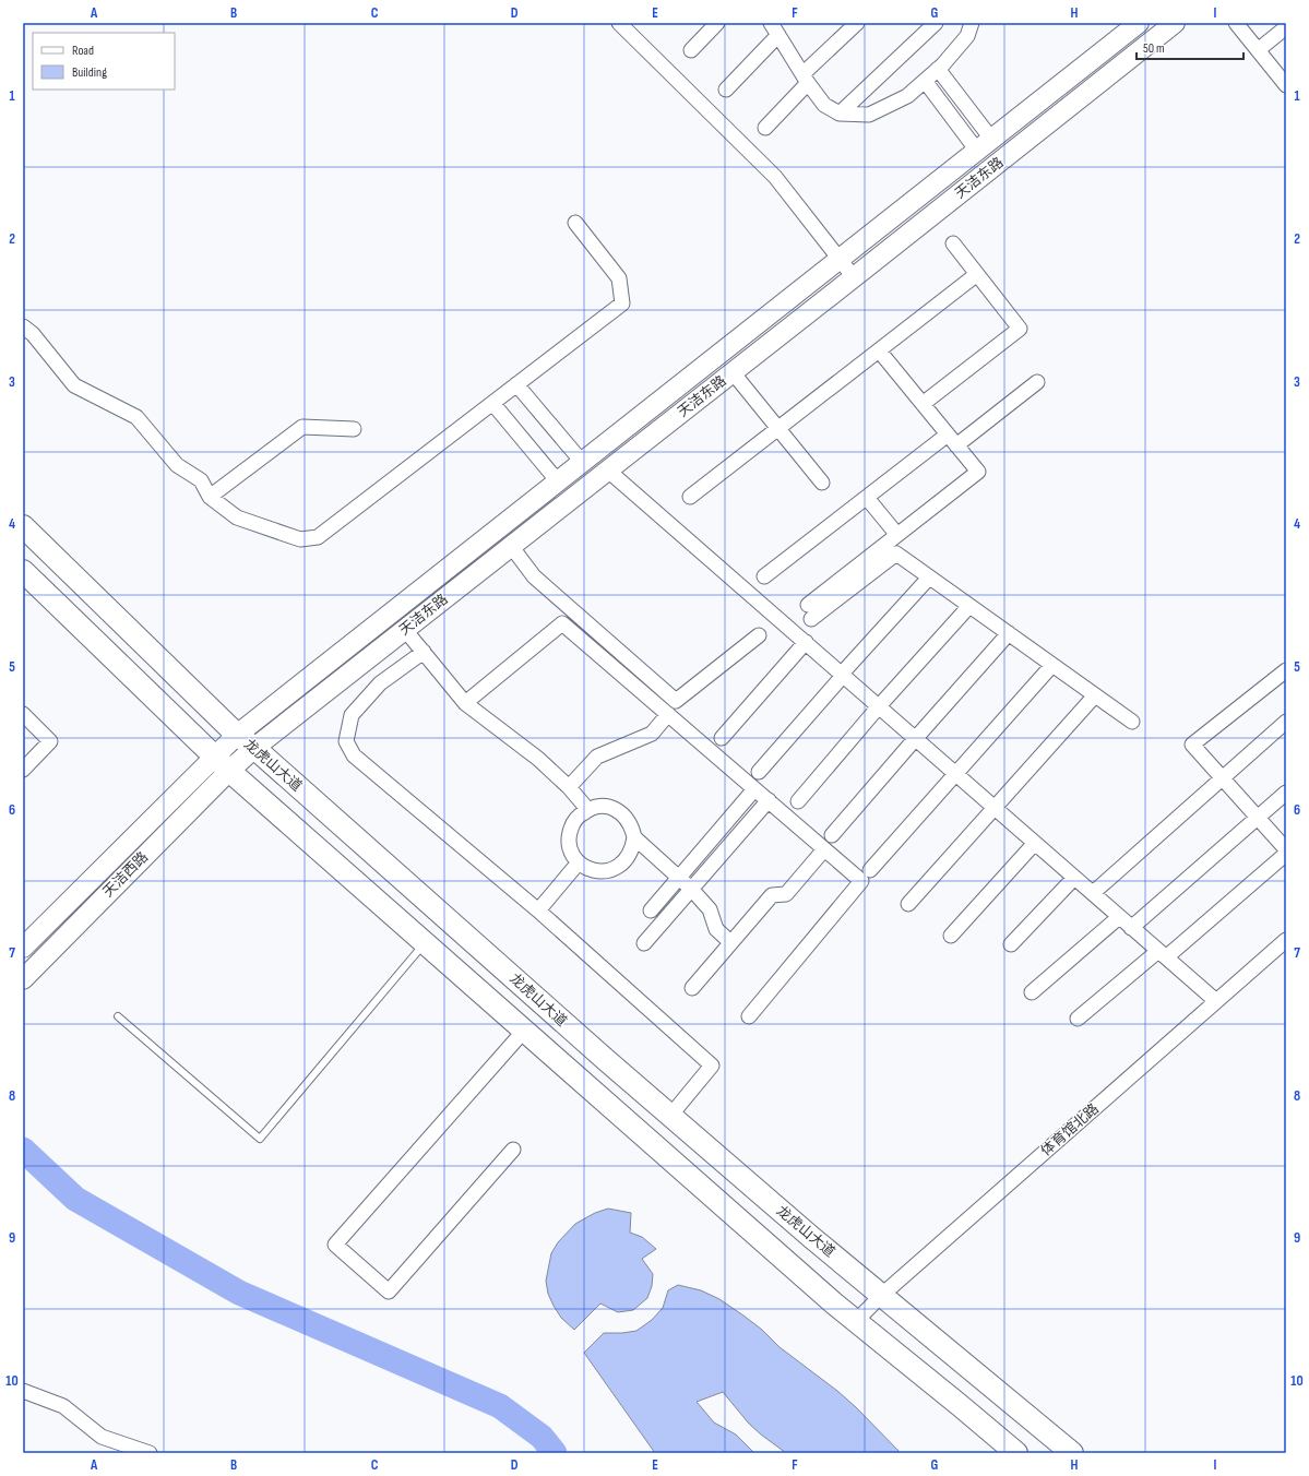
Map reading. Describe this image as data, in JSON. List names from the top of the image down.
{
  "streets": {
    "main road": ["天洁东路", "龙虎山大道", "天洁西路"],
    "street": ["体育馆北路"]
  },
  "crossings": [
    ["天洁东路", "龙虎山大道"],
    ["天洁东路", "天洁西路"],
    ["龙虎山大道", "体育馆北路"]
  ],
  "legend": ["Road", "Building"],
  "scale_bar": "50 m",
  "grid": {
    "columns": [
      "A",
      "B",
      "C",
      "D",
      "E",
      "F",
      "G",
      "H",
      "I"
    ],
    "rows": [
      "1",
      "2",
      "3",
      "4",
      "5",
      "6",
      "7",
      "8",
      "9",
      "10"
    ]
  }
}
